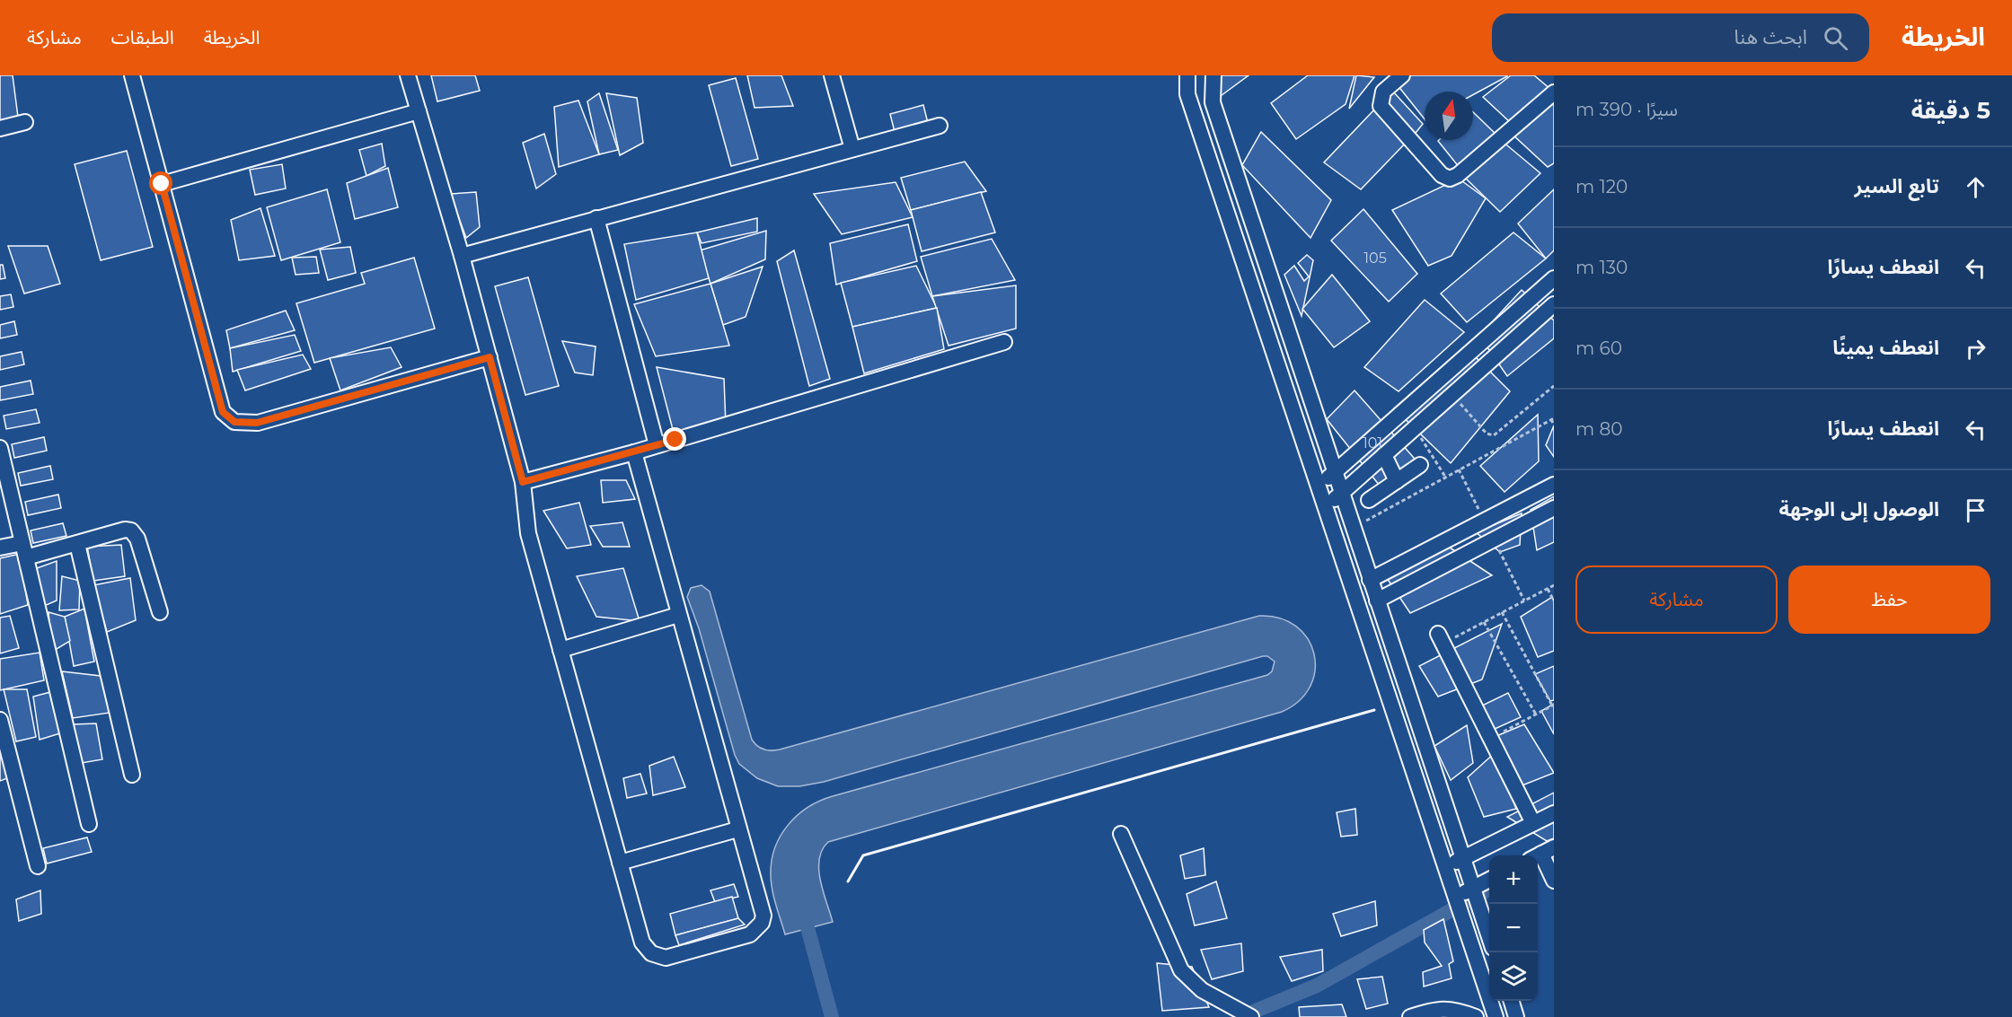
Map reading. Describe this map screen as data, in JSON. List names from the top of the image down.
{
  "house_numbers": ["105", "101"],
  "north": "top",
  "page": {
    "header": "الخريطة",
    "search": "ابحث هنا",
    "nav": ["الخريطة", "الطبقات", "مشاركة"],
    "heading": ["5 دقيقة", "سيرًا · 390 m"],
    "list": [
      ["تابع السير", "120 m"],
      ["انعطف يسارًا", "130 m"],
      ["انعطف يمينًا", "60 m"],
      ["انعطف يسارًا", "80 m"],
      "الوصول إلى الوجهة"
    ],
    "buttons": ["حفظ", "مشاركة"],
    "map_buttons": ["+", "−"]
  }
}
